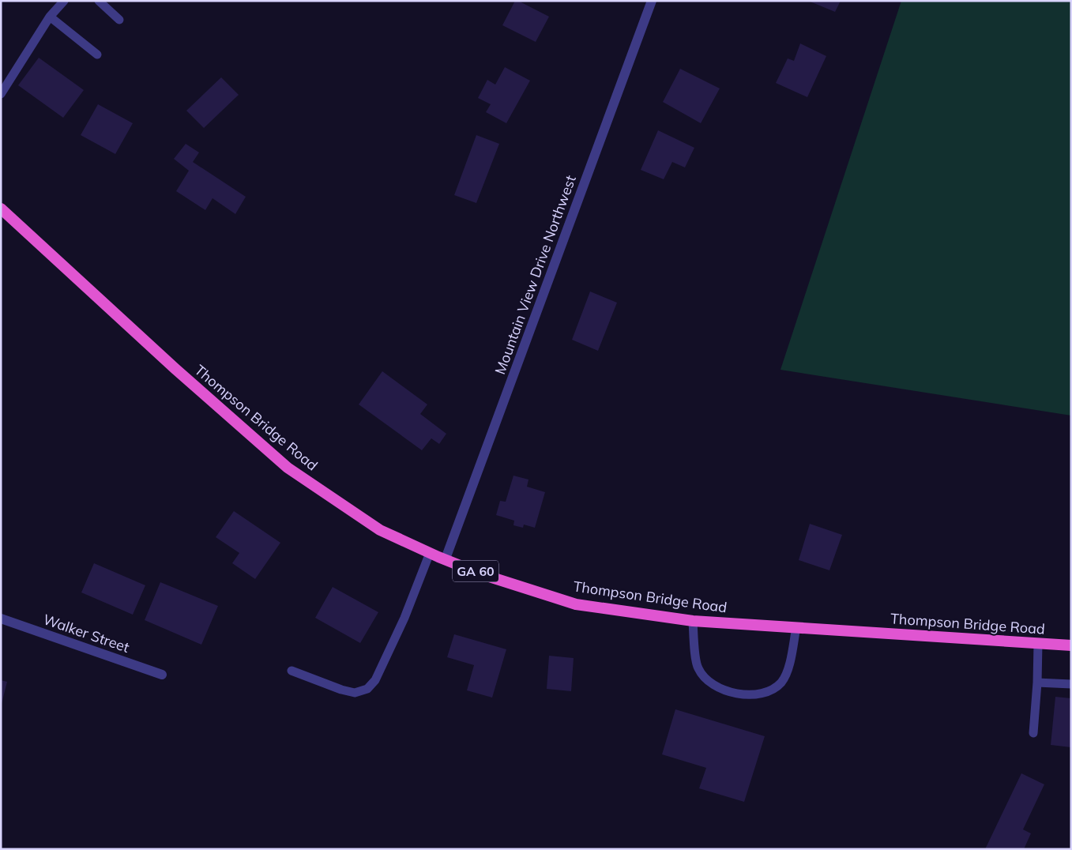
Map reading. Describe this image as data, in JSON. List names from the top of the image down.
{
  "streets": {
    "highway": ["Thompson Bridge Road", "GA 60"],
    "street": ["Mountain View Drive Northwest", "Walker Street"]
  },
  "crossings": [
    ["Mountain View Drive Northwest", "Thompson Bridge Road"]
  ]
}
